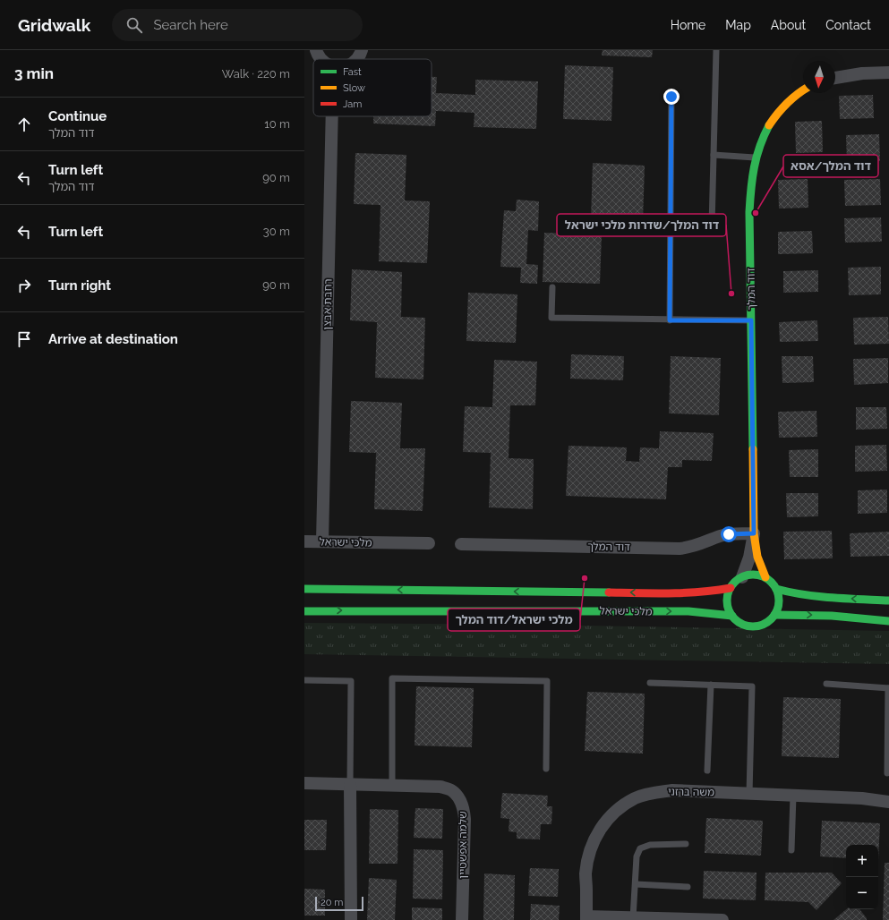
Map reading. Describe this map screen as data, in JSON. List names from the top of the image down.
{
  "streets": {
    "street": [
      "דוד המלך",
      "רחבת אבצן",
      "מלכי ישראל",
      "משה ברזני",
      "שלמה אפשטיין"
    ]
  },
  "crossings": [
    ["דוד המלך", "מלכי ישראל"],
    ["רחבת אבצן", "מלכי ישראל"]
  ],
  "places": ["דוד המלך/אסא", "דוד המלך/שדרות מלכי ישראל", "מלכי ישראל/דוד המלך"],
  "legend": ["Fast", "Slow", "Jam"],
  "scale_bar": "20 m",
  "north": "bottom",
  "page": {
    "header": "Gridwalk",
    "search": "Search here",
    "nav": [
      "Home",
      "Map",
      "About",
      "Contact"
    ],
    "heading": ["3 min", "Walk · 220 m"],
    "list": [
      ["Continue", "דוד המלך", "10 m"],
      ["Turn left", "דוד המלך", "90 m"],
      ["Turn left", "30 m"],
      ["Turn right", "90 m"],
      "Arrive at destination"
    ],
    "map_buttons": ["+", "−"],
    "scale": "20 m"
  }
}
